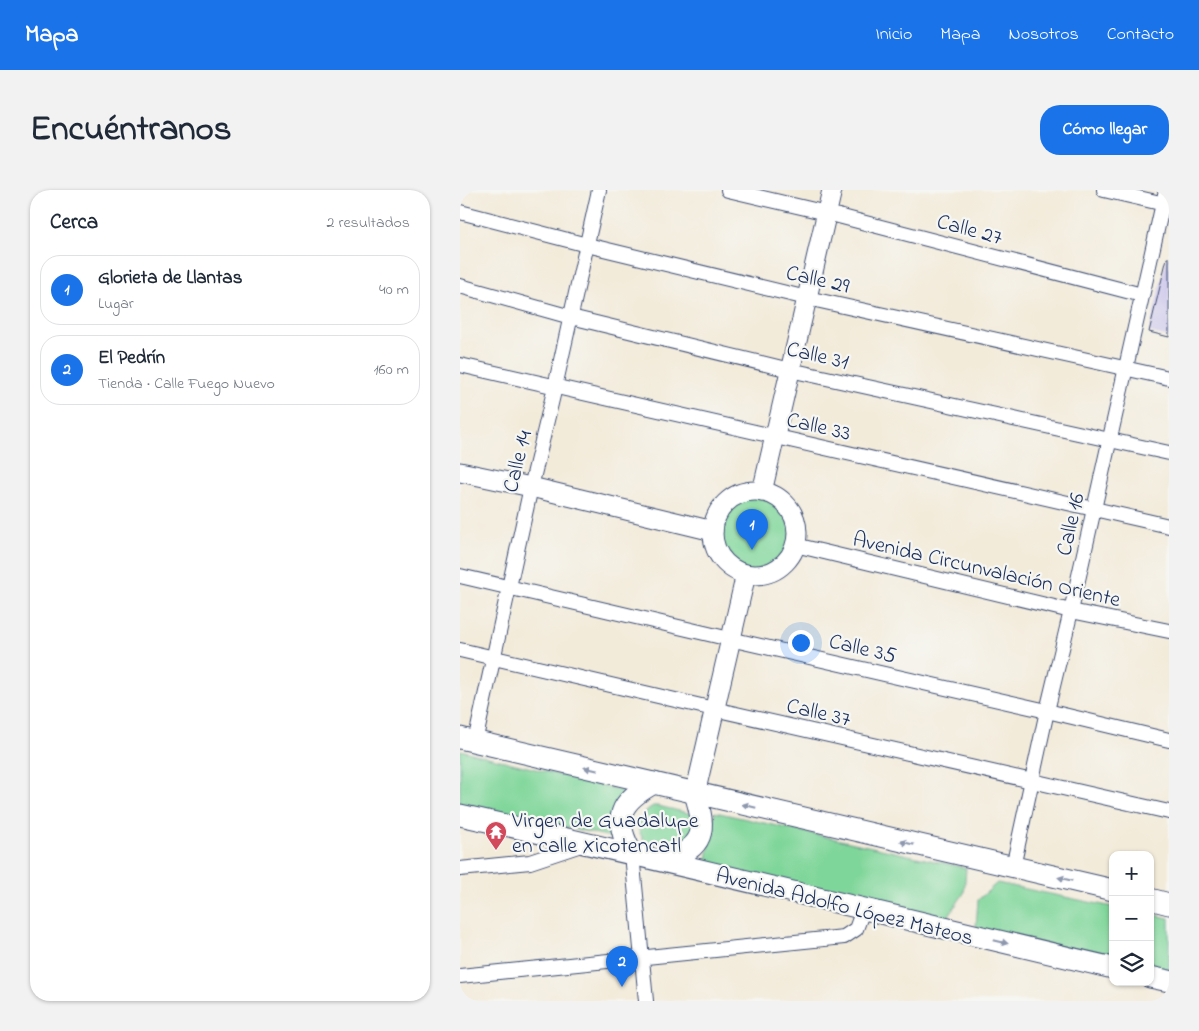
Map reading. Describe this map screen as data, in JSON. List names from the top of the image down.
{
  "streets": {
    "main road": ["Avenida Adolfo López Mateos"],
    "street": [
      "Calle 27",
      "Calle 29",
      "Calle 31",
      "Calle 33",
      "Calle 14",
      "Calle 16",
      "Avenida Circunvalación Oriente",
      "Calle 35",
      "Calle 37"
    ]
  },
  "crossings": [
    ["Calle 27", "Calle 16"],
    ["Calle 29", "Calle 14"],
    ["Calle 29", "Calle 16"],
    ["Calle 31", "Calle 14"],
    ["Calle 31", "Calle 16"],
    ["Calle 33", "Calle 14"],
    ["Calle 33", "Calle 16"],
    ["Calle 14", "Calle 35"],
    ["Calle 14", "Calle 37"],
    ["Calle 16", "Avenida Circunvalación Oriente"],
    ["Calle 16", "Calle 35"],
    ["Calle 16", "Calle 37"]
  ],
  "places": {
    "temple": ["Virgen de Guadalupe en calle Xicotencatl"]
  },
  "page": {
    "header": "Mapa",
    "nav": [
      "Inicio",
      "Mapa",
      "Nosotros",
      "Contacto"
    ],
    "title": "Encuéntranos",
    "buttons": "Cómo llegar",
    "heading": ["Cerca", "2 resultados"],
    "list": [
      {
        "mark": "1",
        "name": "Glorieta de Llantas",
        "note": "Lugar",
        "value": "40 m"
      },
      {
        "mark": "2",
        "name": "El Pedrín",
        "note": "Tienda · Calle Fuego Nuevo",
        "value": "160 m"
      }
    ],
    "pins": ["1", "2"],
    "map_buttons": ["+", "−"]
  }
}
